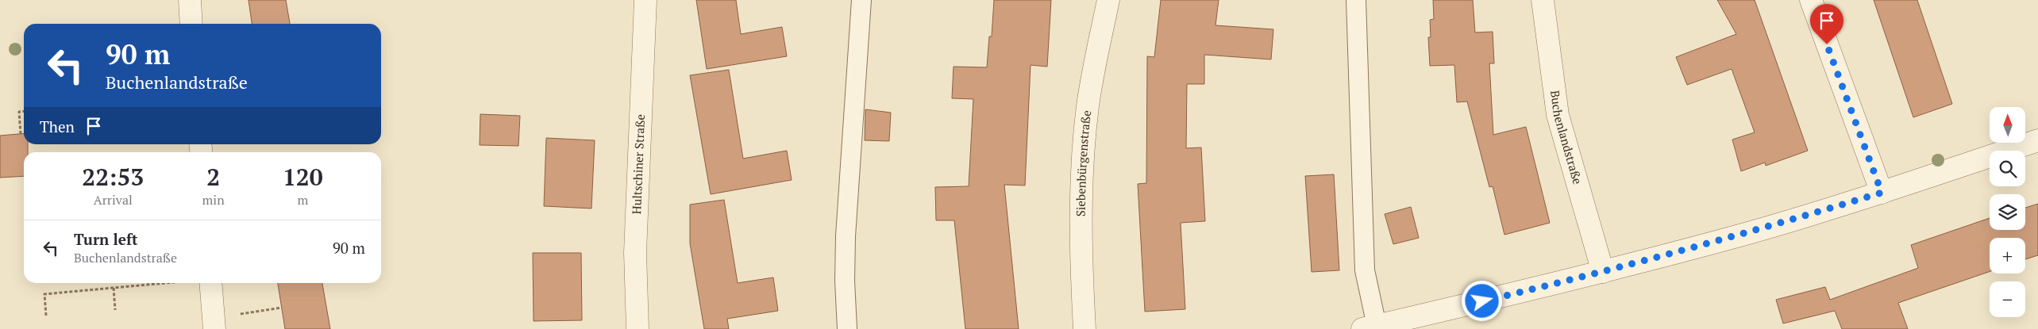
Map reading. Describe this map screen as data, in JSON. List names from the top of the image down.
{
  "streets": {
    "street": ["Buchenlandstraße", "Siebenbürgenstraße", "Hultschiner Straße"]
  },
  "north": "top",
  "page": {
    "turn": ["90 m", "Buchenlandstraße"],
    "map_buttons": ["+", "−"],
    "then": "Then",
    "eta": [
      "22:53",
      "Arrival",
      "2",
      "min",
      "120",
      "m"
    ],
    "list": [
      {
        "name": "Turn left",
        "note": "Buchenlandstraße",
        "value": "90 m"
      }
    ]
  }
}
